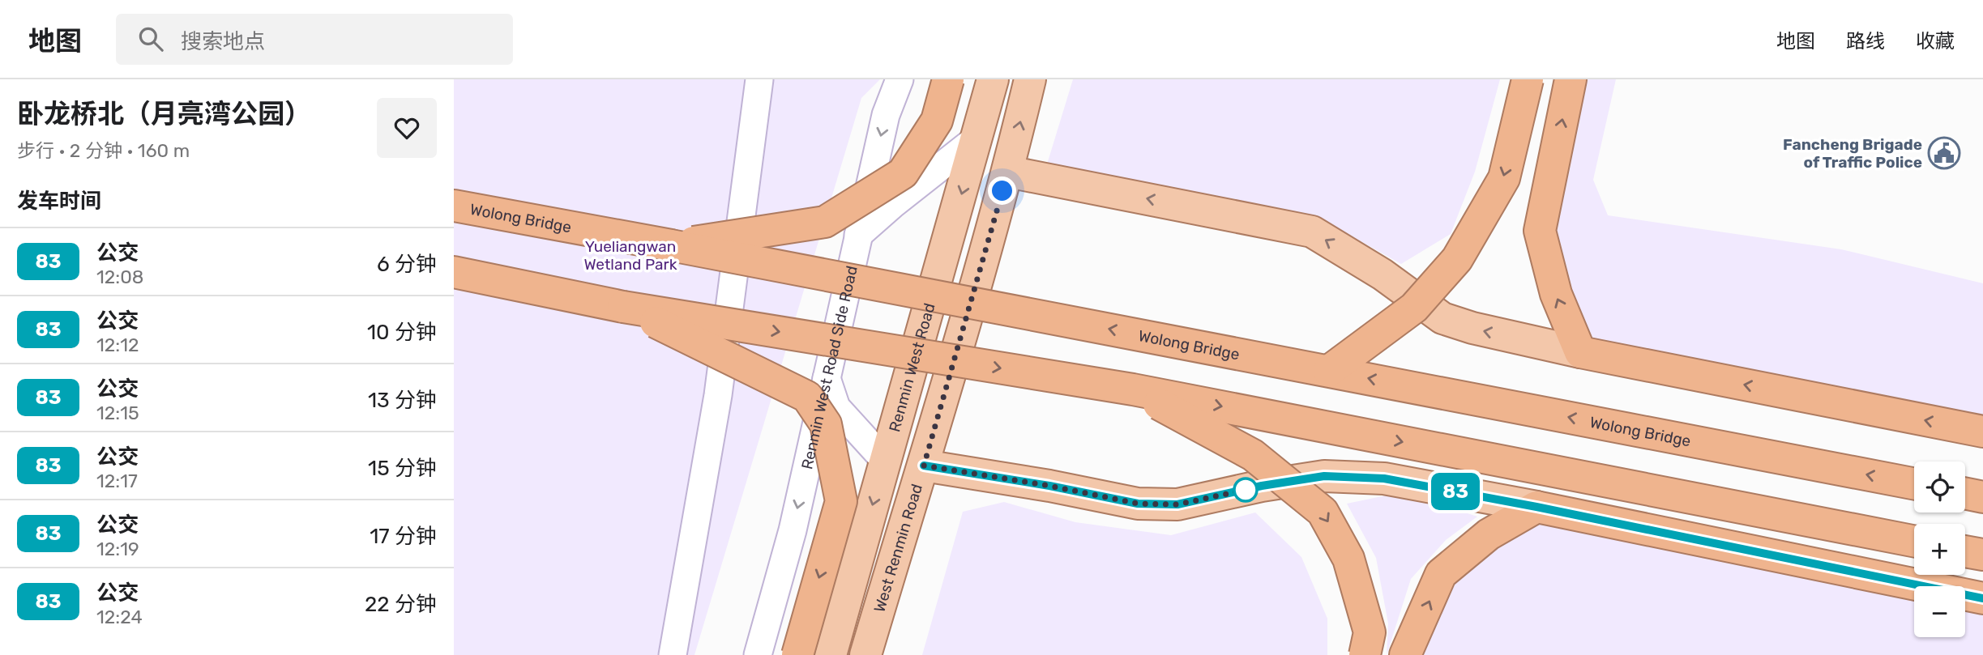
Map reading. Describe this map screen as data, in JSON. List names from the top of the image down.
{
  "streets": {
    "highway": ["Wolong Bridge"],
    "main road": ["Renmin West Road", "West Renmin Road"],
    "street": ["Renmin West Road Side Road"]
  },
  "one_way": ["Renmin West Road"],
  "parks": ["Yueliangwan Wetland Park"],
  "places": {
    "public building": ["Fancheng Brigade of Traffic Police"]
  },
  "lines": ["bus line 83"],
  "page": {
    "header": "地图",
    "search": "搜索地点",
    "nav": ["地图", "路线", "收藏"],
    "heading": [
      ["卧龙桥北（月亮湾公园）", "步行 · 2 分钟 · 160 m"],
      "发车时间"
    ],
    "on_map": "83",
    "list": [
      {
        "mark": "83",
        "name": "公交",
        "note": "12:08",
        "value": "6 分钟"
      },
      {
        "mark": "83",
        "name": "公交",
        "note": "12:12",
        "value": "10 分钟"
      },
      {
        "mark": "83",
        "name": "公交",
        "note": "12:15",
        "value": "13 分钟"
      },
      {
        "mark": "83",
        "name": "公交",
        "note": "12:17",
        "value": "15 分钟"
      },
      {
        "mark": "83",
        "name": "公交",
        "note": "12:19",
        "value": "17 分钟"
      },
      {
        "mark": "83",
        "name": "公交",
        "note": "12:24",
        "value": "22 分钟"
      }
    ],
    "map_buttons": ["+", "−"]
  }
}
